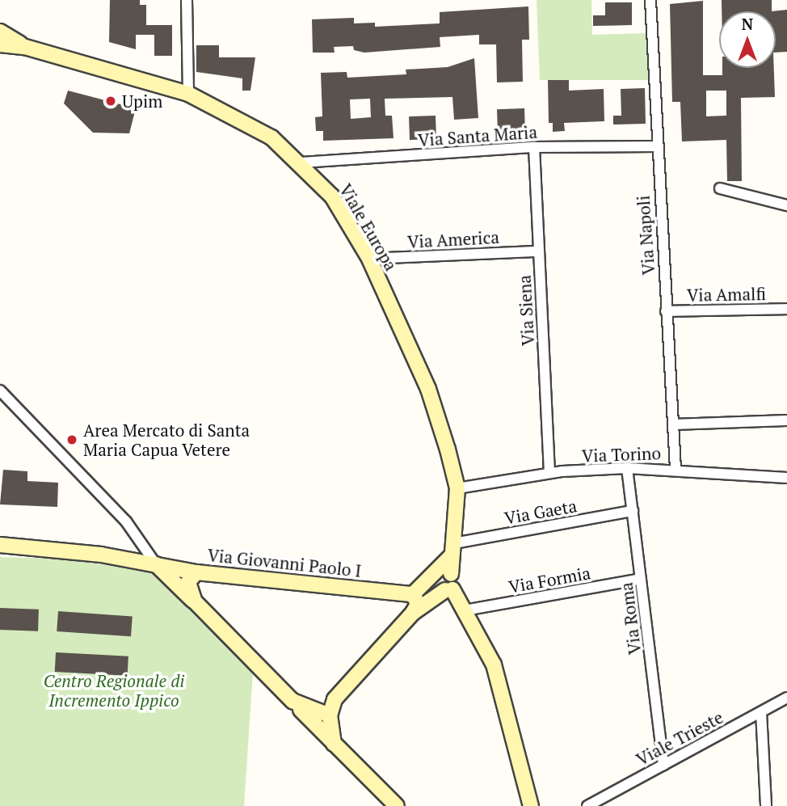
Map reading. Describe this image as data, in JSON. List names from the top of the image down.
{
  "streets": {
    "street": [
      "Via Santa Maria",
      "Viale Europa",
      "Via Napoli",
      "Via America",
      "Via Amalfi",
      "Via Siena",
      "Via Torino",
      "Via Gaeta",
      "Via Giovanni Paolo I",
      "Via Formia",
      "Via Roma",
      "Viale Trieste"
    ]
  },
  "crossings": [
    ["Via Santa Maria", "Viale Europa"],
    ["Via Santa Maria", "Via Napoli"],
    ["Via Santa Maria", "Via Siena"],
    ["Viale Europa", "Via America"],
    ["Viale Europa", "Via Torino"],
    ["Viale Europa", "Via Gaeta"],
    ["Via Napoli", "Via Amalfi"],
    ["Via Napoli", "Via Torino"],
    ["Via America", "Via Siena"],
    ["Via Siena", "Via Torino"],
    ["Via Torino", "Via Roma"],
    ["Via Gaeta", "Via Roma"],
    ["Via Formia", "Via Roma"],
    ["Via Roma", "Viale Trieste"]
  ],
  "parks": ["Centro Regionale di Incremento Ippico"],
  "places": ["Upim", "Area Mercato di Santa Maria Capua Vetere"],
  "north": "top"
}
